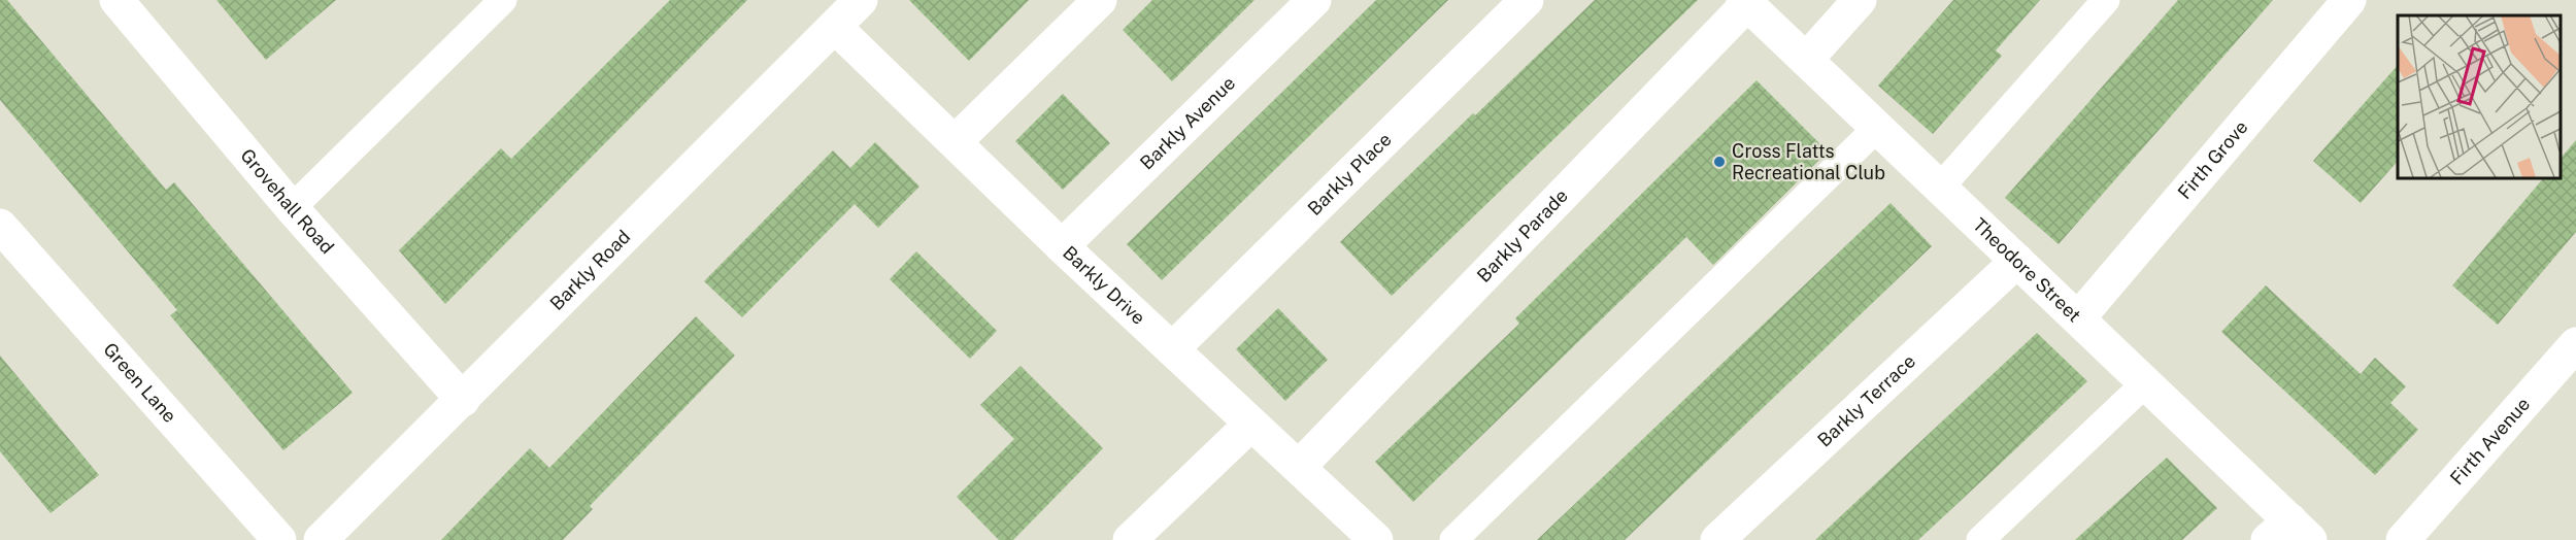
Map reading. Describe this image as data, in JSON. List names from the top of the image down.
{
  "streets": {
    "street": [
      "Barkly Avenue",
      "Firth Grove",
      "Barkly Place",
      "Grovehall Road",
      "Barkly Parade",
      "Barkly Road",
      "Theodore Street",
      "Barkly Drive",
      "Green Lane",
      "Barkly Terrace",
      "Firth Avenue"
    ]
  },
  "crossings": [
    ["Barkly Avenue", "Barkly Drive"],
    ["Firth Grove", "Theodore Street"],
    ["Barkly Place", "Barkly Drive"],
    ["Grovehall Road", "Barkly Road"],
    ["Barkly Parade", "Theodore Street"],
    ["Barkly Parade", "Barkly Drive"],
    ["Barkly Road", "Barkly Drive"],
    ["Theodore Street", "Barkly Terrace"]
  ],
  "places": ["Cross Flatts Recreational Club"]
}
